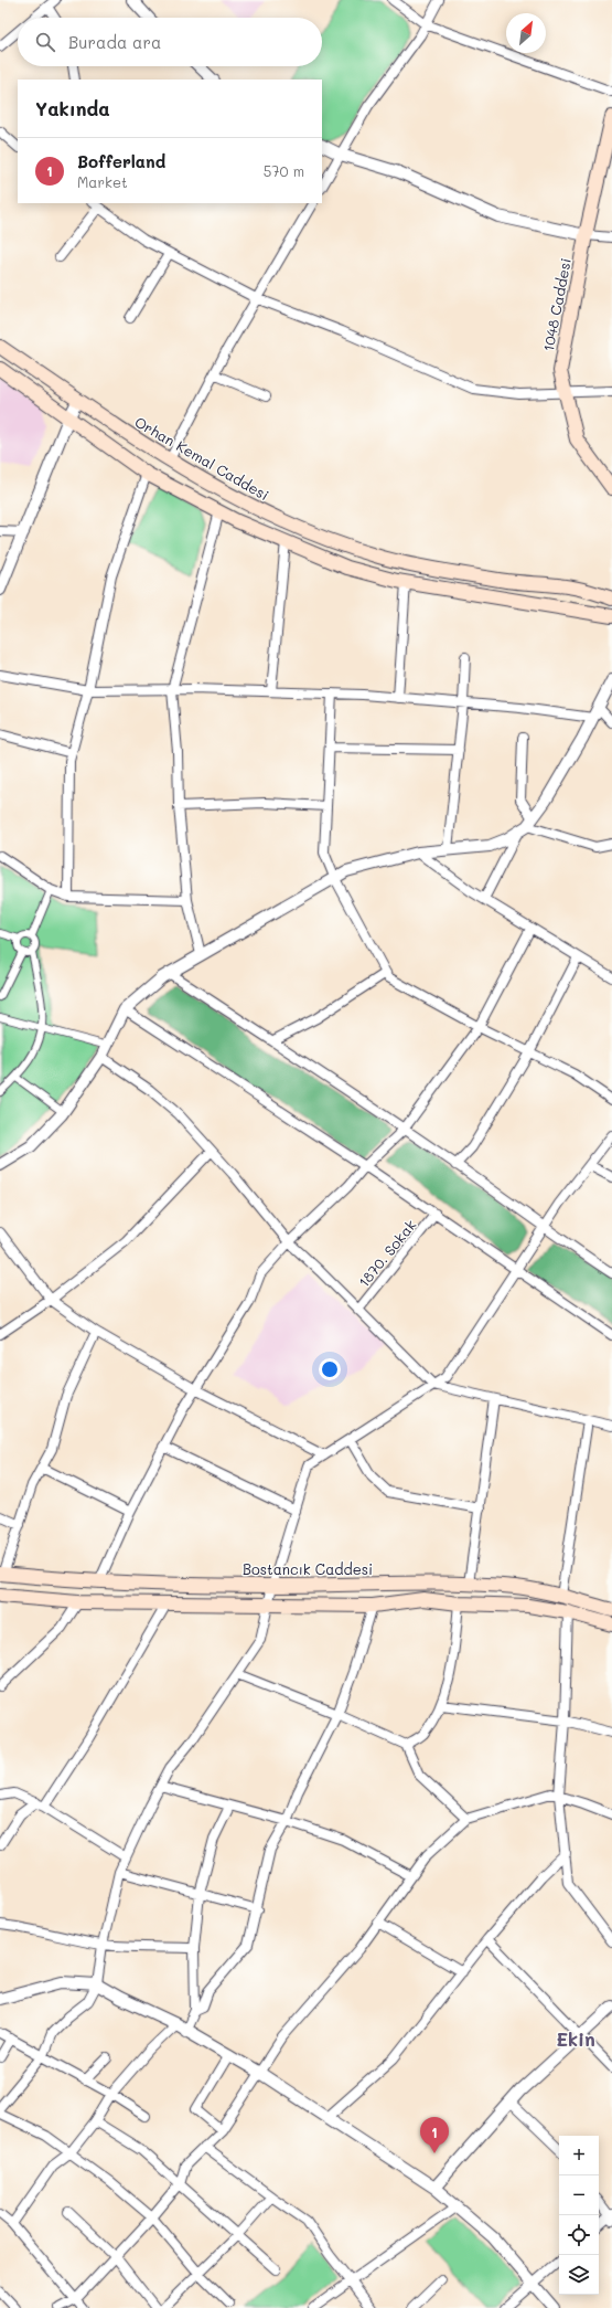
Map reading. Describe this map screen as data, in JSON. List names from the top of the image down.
{
  "streets": {
    "main road": ["1048 Caddesi", "Orhan Kemal Caddesi", "Bostancık Caddesi"],
    "street": ["1870. Sokak"]
  },
  "districts": ["Ekin"],
  "north": "top right",
  "page": {
    "search": "Burada ara",
    "heading": "Yakında",
    "list": [
      {
        "mark": "1",
        "name": "Bofferland",
        "note": "Market",
        "value": "570 m"
      }
    ],
    "pins": "1",
    "map_buttons": ["+", "−"]
  }
}
